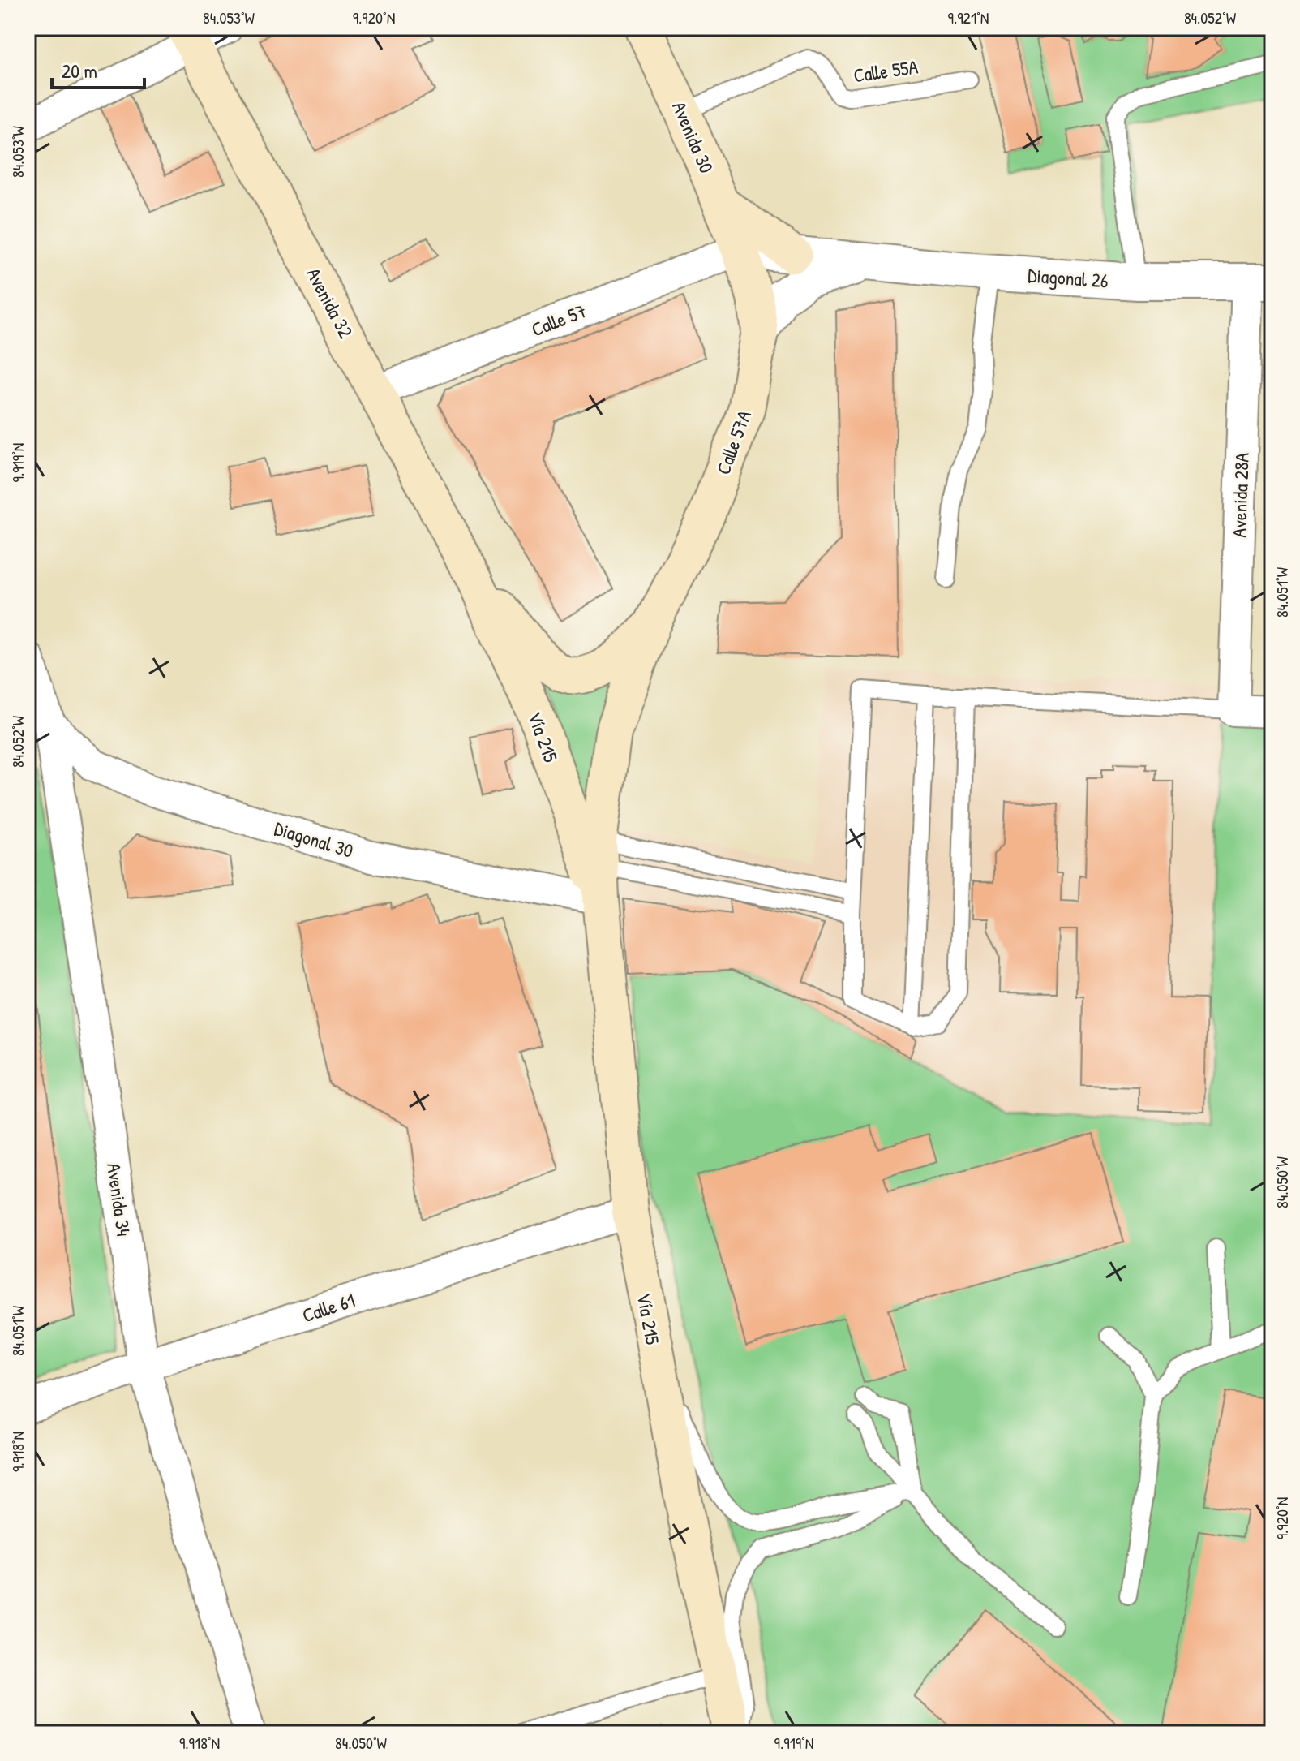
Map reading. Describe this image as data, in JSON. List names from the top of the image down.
{
  "streets": {
    "main road": [
      "Avenida 30",
      "Avenida 32",
      "Calle 57A",
      "Vía 215"
    ],
    "street": [
      "Diagonal 26",
      "Calle 57",
      "Avenida 28A",
      "Diagonal 30",
      "Avenida 34",
      "Calle 61"
    ],
    "lane": ["Calle 55A"]
  },
  "crossings": [
    ["Calle 55A", "Avenida 30"],
    ["Avenida 30", "Diagonal 26"],
    ["Avenida 30", "Calle 57"],
    ["Avenida 30", "Calle 57A"],
    ["Diagonal 26", "Calle 57"],
    ["Diagonal 26", "Calle 57A"],
    ["Diagonal 26", "Avenida 28A"],
    ["Avenida 32", "Calle 57"],
    ["Avenida 32", "Vía 215"],
    ["Calle 57", "Calle 57A"],
    ["Calle 57A", "Vía 215"],
    ["Vía 215", "Diagonal 30"],
    ["Vía 215", "Calle 61"],
    ["Diagonal 30", "Avenida 34"],
    ["Avenida 34", "Calle 61"]
  ],
  "scale_bar": "20 m",
  "coordinates": [
    "84.053°W",
    "9.920°N",
    "9.921°N",
    "84.052°W",
    "9.919°N",
    "84.051°W",
    "84.050°W",
    "9.918°N"
  ]
}
